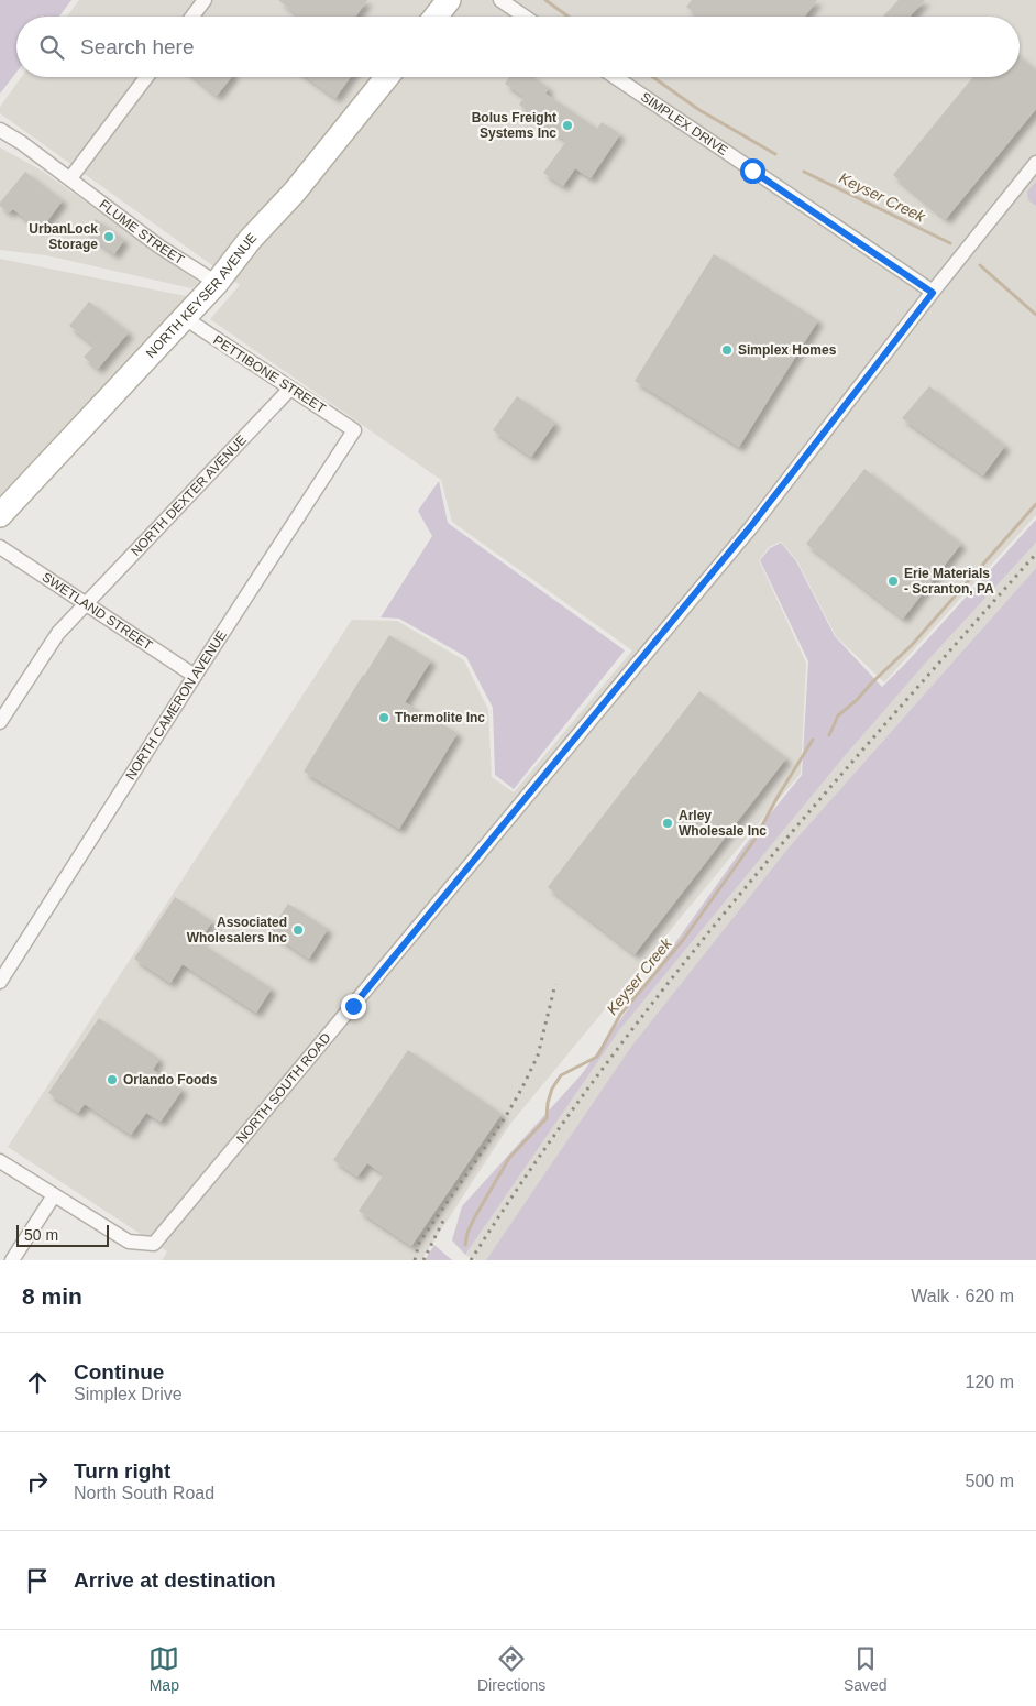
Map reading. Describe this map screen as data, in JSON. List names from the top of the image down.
{
  "streets": {
    "main road": ["NORTH KEYSER AVENUE"],
    "street": [
      "SIMPLEX DRIVE",
      "FLUME STREET",
      "PETTIBONE STREET",
      "NORTH DEXTER AVENUE",
      "SWETLAND STREET",
      "NORTH CAMERON AVENUE",
      "NORTH SOUTH ROAD"
    ]
  },
  "crossings": [
    ["SIMPLEX DRIVE", "NORTH SOUTH ROAD"],
    ["FLUME STREET", "NORTH KEYSER AVENUE"],
    ["NORTH KEYSER AVENUE", "PETTIBONE STREET"],
    ["PETTIBONE STREET", "NORTH DEXTER AVENUE"],
    ["PETTIBONE STREET", "NORTH CAMERON AVENUE"],
    ["NORTH DEXTER AVENUE", "SWETLAND STREET"],
    ["SWETLAND STREET", "NORTH CAMERON AVENUE"]
  ],
  "water": ["Keyser Creek"],
  "places": [
    "Bolus Freight Systems Inc",
    "UrbanLock Storage",
    "Simplex Homes",
    "Erie Materials - Scranton, PA",
    "Thermolite Inc",
    "Arley Wholesale Inc",
    "Associated Wholesalers Inc",
    "Orlando Foods"
  ],
  "scale_bar": "50 m",
  "page": {
    "search": "Search here",
    "scale": "50 m",
    "heading": ["8 min", "Walk · 620 m"],
    "list": [
      ["Continue", "Simplex Drive", "120 m"],
      ["Turn right", "North South Road", "500 m"],
      "Arrive at destination"
    ],
    "nav": ["Map", "Directions", "Saved"]
  }
}
